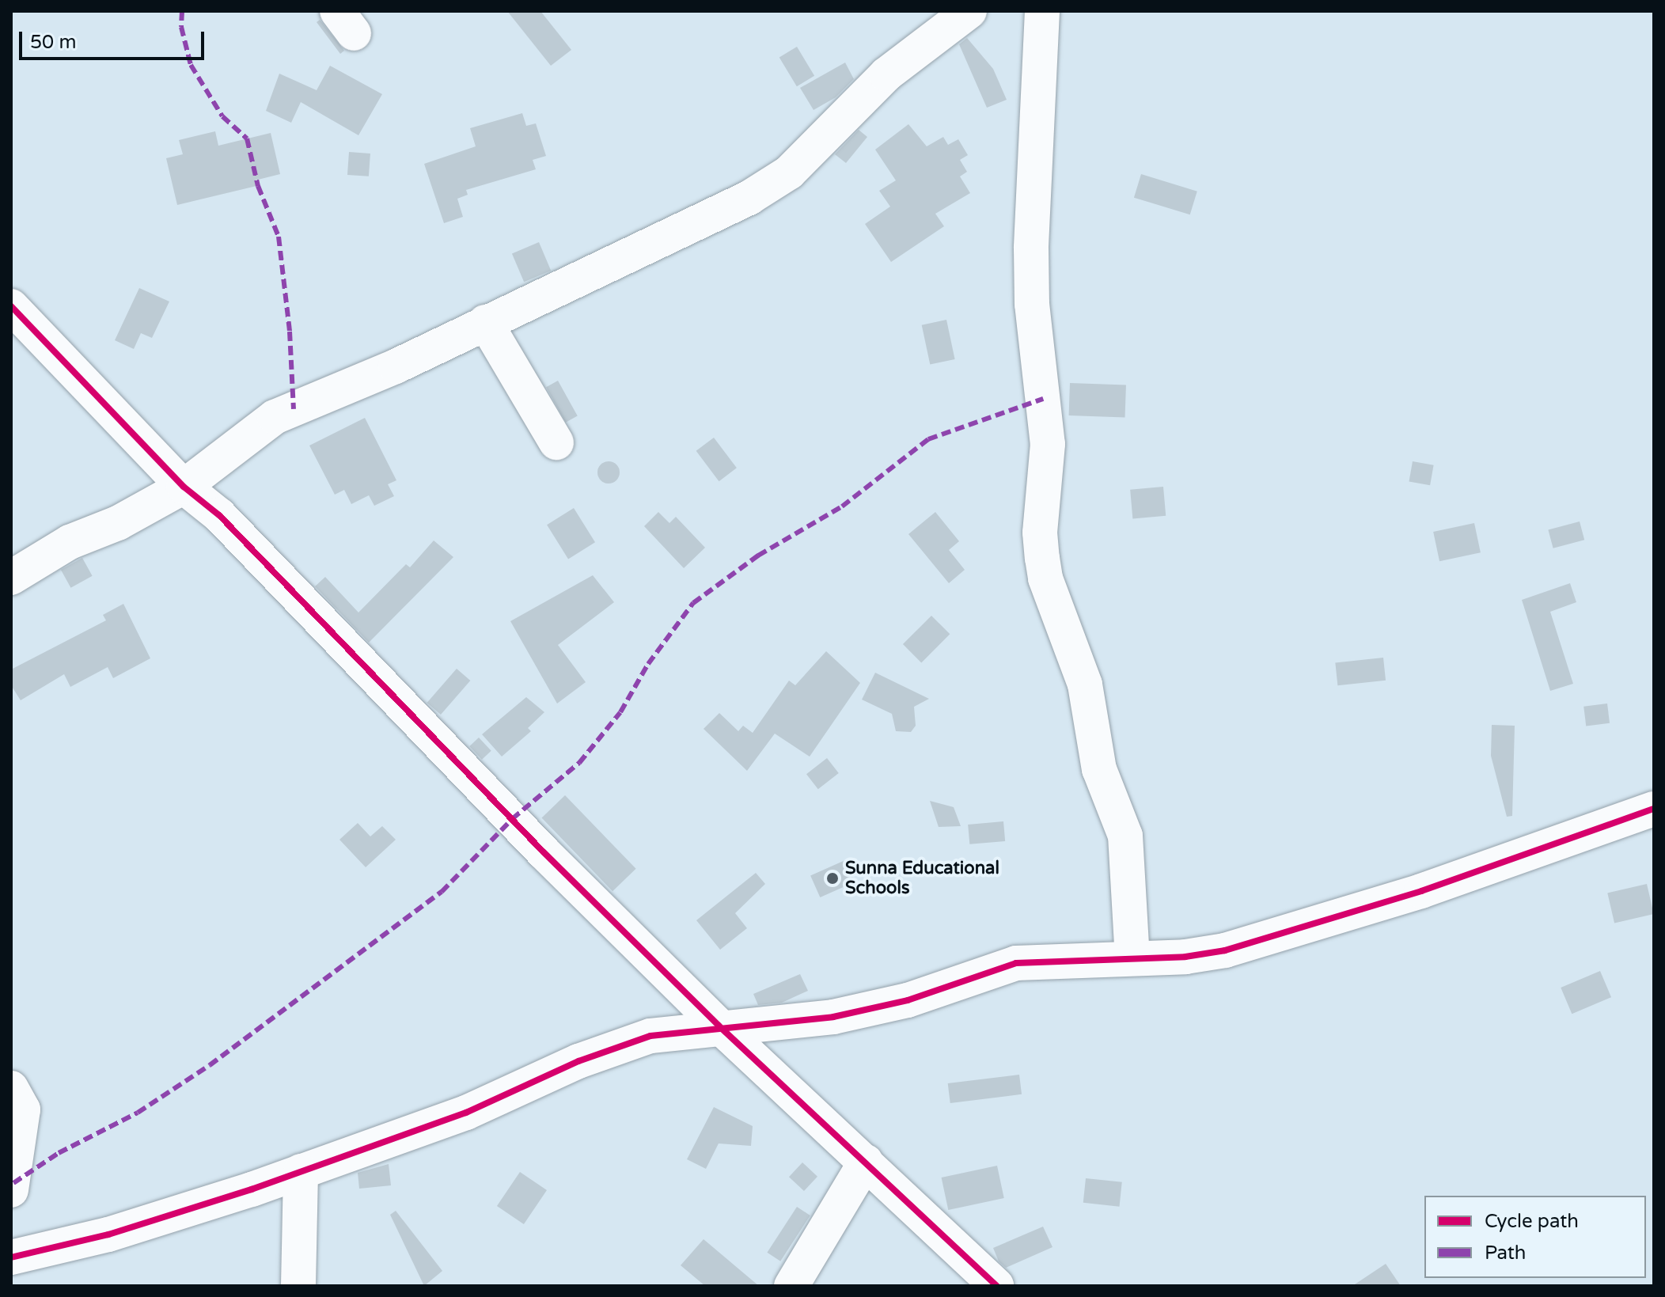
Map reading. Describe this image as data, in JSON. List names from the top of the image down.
{
  "places": ["Sunna Educational Schools"],
  "legend": ["Cycle path", "Path"],
  "scale_bar": "50 m"
}
